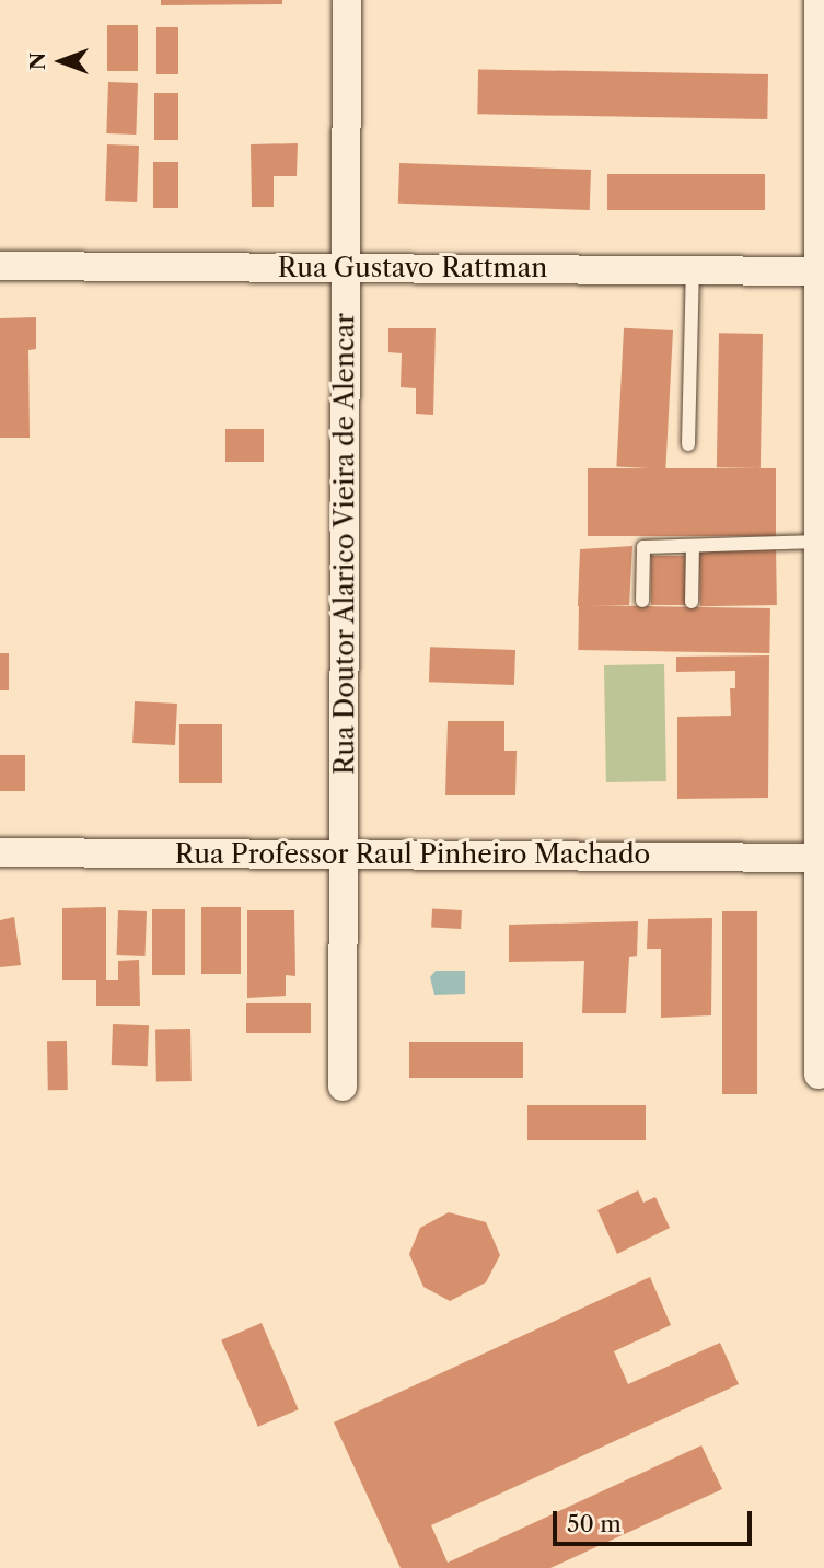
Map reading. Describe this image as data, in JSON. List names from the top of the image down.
{
  "streets": {
    "street": ["Rua Gustavo Rattman", "Rua Doutor Alarico Vieira de Alencar", "Rua Professor Raul Pinheiro Machado"]
  },
  "crossings": [
    ["Rua Gustavo Rattman", "Rua Doutor Alarico Vieira de Alencar"],
    ["Rua Doutor Alarico Vieira de Alencar", "Rua Professor Raul Pinheiro Machado"]
  ],
  "scale_bar": "50 m",
  "north": "left"
}
